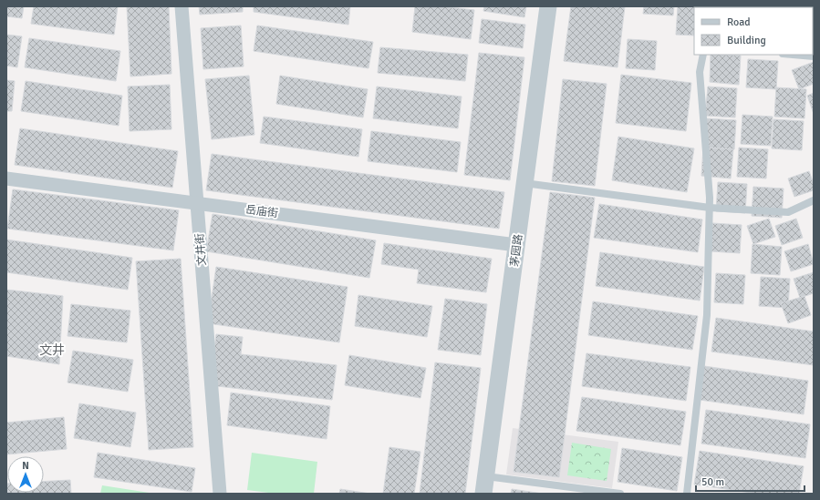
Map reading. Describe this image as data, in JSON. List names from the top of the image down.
{
  "streets": {
    "street": ["岳庙街", "文井街", "茅园路"]
  },
  "crossings": [
    ["岳庙街", "文井街"],
    ["岳庙街", "茅园路"]
  ],
  "districts": ["文井"],
  "legend": ["Road", "Building"],
  "scale_bar": "50 m",
  "north": "top"
}
